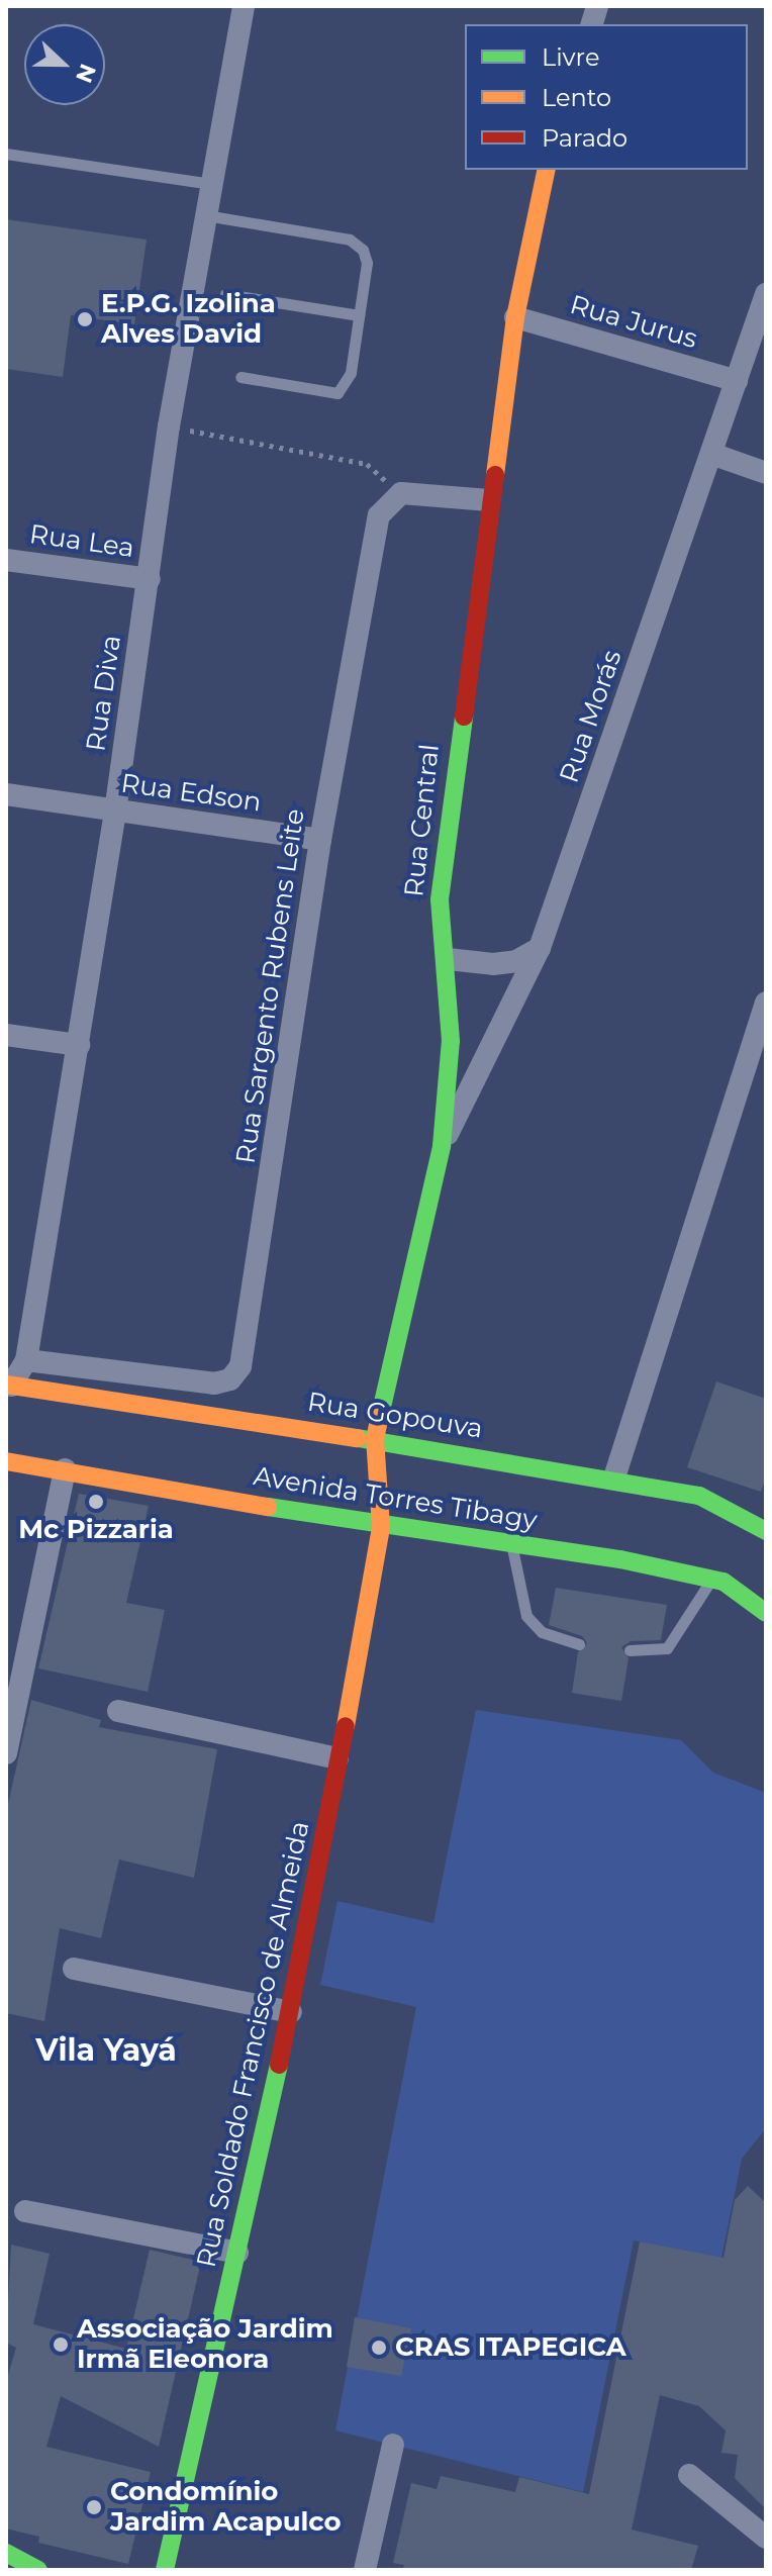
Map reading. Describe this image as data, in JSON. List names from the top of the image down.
{
  "streets": {
    "street": [
      "Rua Jurus",
      "Rua Lea",
      "Rua Diva",
      "Rua Morás",
      "Rua Edson",
      "Rua Central",
      "Rua Sargento Rubens Leite",
      "Rua Gopouva",
      "Avenida Torres Tibagy",
      "Rua Soldado Francisco de Almeida"
    ]
  },
  "crossings": [
    ["Rua Jurus", "Rua Morás"],
    ["Rua Jurus", "Rua Central"],
    ["Rua Lea", "Rua Diva"],
    ["Rua Diva", "Rua Edson"],
    ["Rua Diva", "Rua Sargento Rubens Leite"],
    ["Rua Diva", "Rua Gopouva"],
    ["Rua Morás", "Rua Central"],
    ["Rua Edson", "Rua Sargento Rubens Leite"],
    ["Rua Central", "Rua Gopouva"],
    ["Rua Central", "Avenida Torres Tibagy"],
    ["Rua Central", "Rua Soldado Francisco de Almeida"],
    ["Avenida Torres Tibagy", "Rua Soldado Francisco de Almeida"]
  ],
  "districts": ["Vila Yayá"],
  "places": [
    "E.P.G. Izolina Alves David",
    "Mc Pizzaria",
    "Associação Jardim Irmã Eleonora",
    "CRAS ITAPEGICA",
    "Condomínio Jardim Acapulco"
  ],
  "legend": ["Livre", "Lento", "Parado"],
  "north": "right"
}
